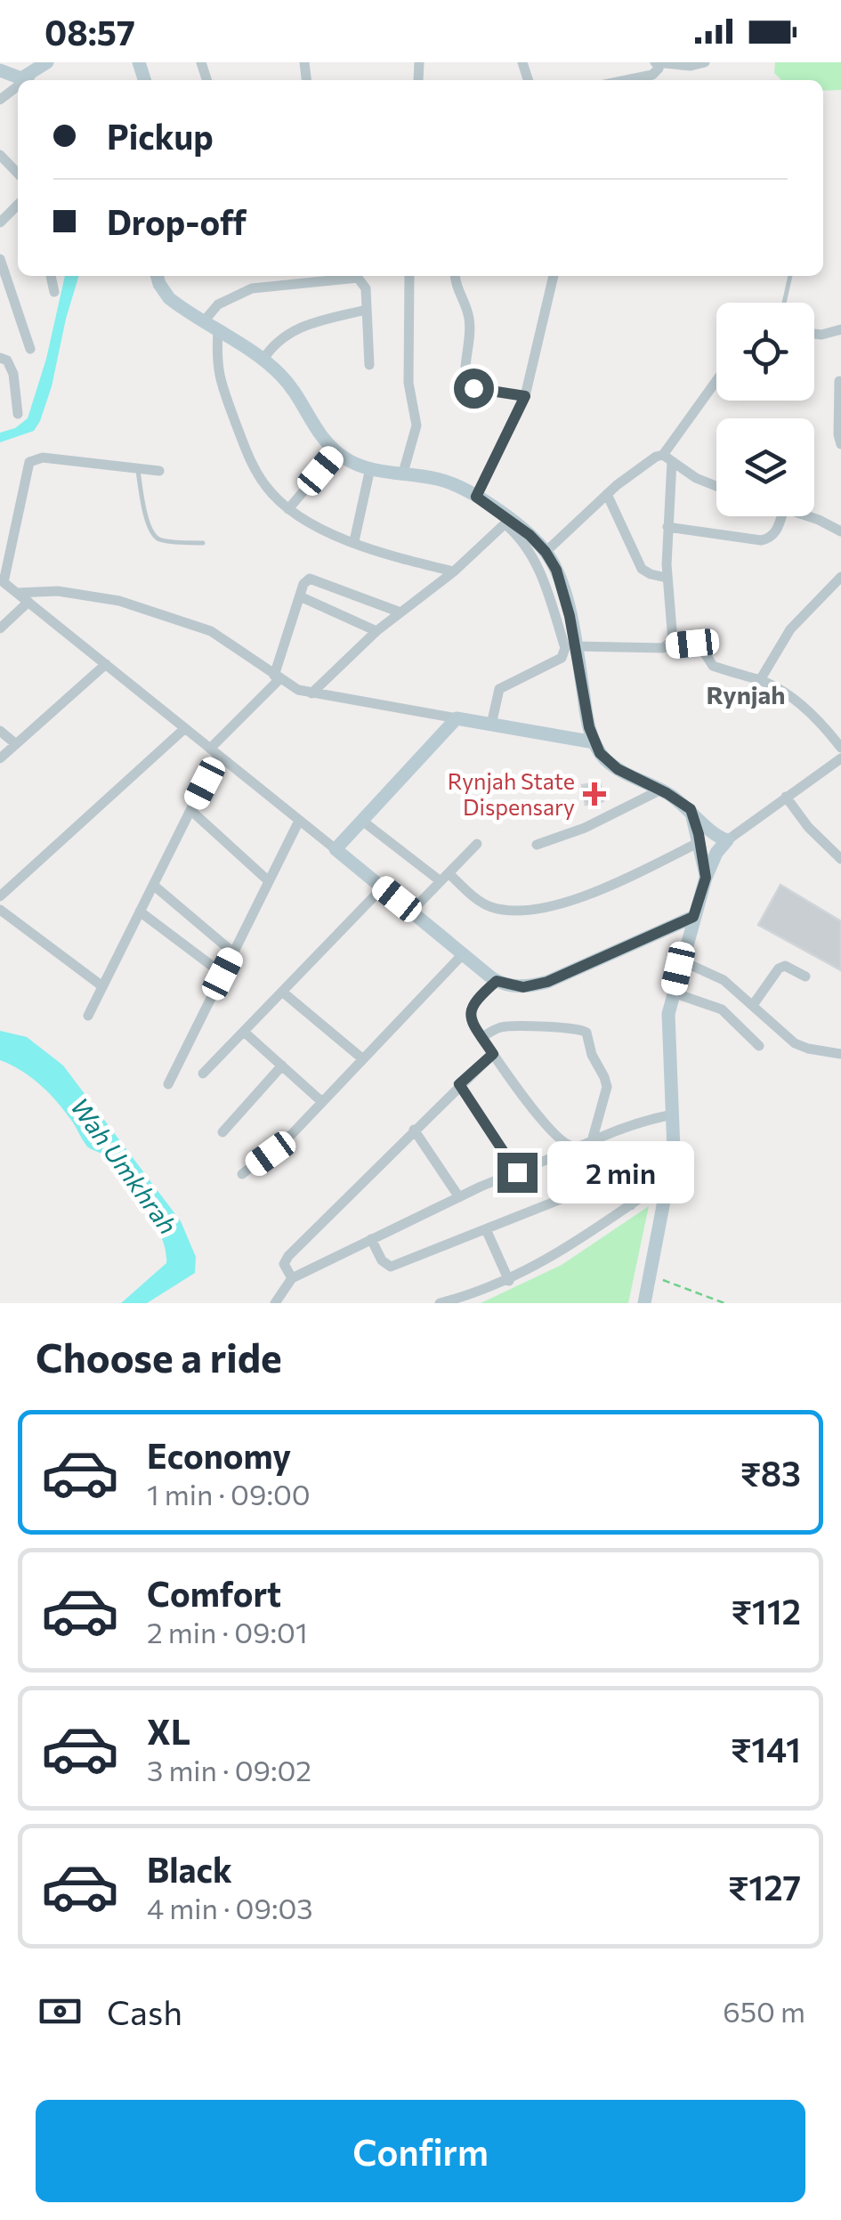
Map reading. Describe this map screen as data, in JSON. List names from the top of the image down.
{
  "districts": ["Rynjah"],
  "water": ["Wah Umkhrah"],
  "places": {
    "health": ["Rynjah State Dispensary"]
  },
  "page": {
    "status": "08:57",
    "banner": ["Pickup", "Drop-off"],
    "bubble": "2 min",
    "heading": "Choose a ride",
    "list": [
      {
        "name": "Economy",
        "note": "1 min · 09:00",
        "value": "₹83"
      },
      {
        "name": "Comfort",
        "note": "2 min · 09:01",
        "value": "₹112"
      },
      {
        "name": "XL",
        "note": "3 min · 09:02",
        "value": "₹141"
      },
      {
        "name": "Black",
        "note": "4 min · 09:03",
        "value": "₹127"
      }
    ],
    "pay": ["Cash", "650 m"],
    "buttons": "Confirm"
  }
}
